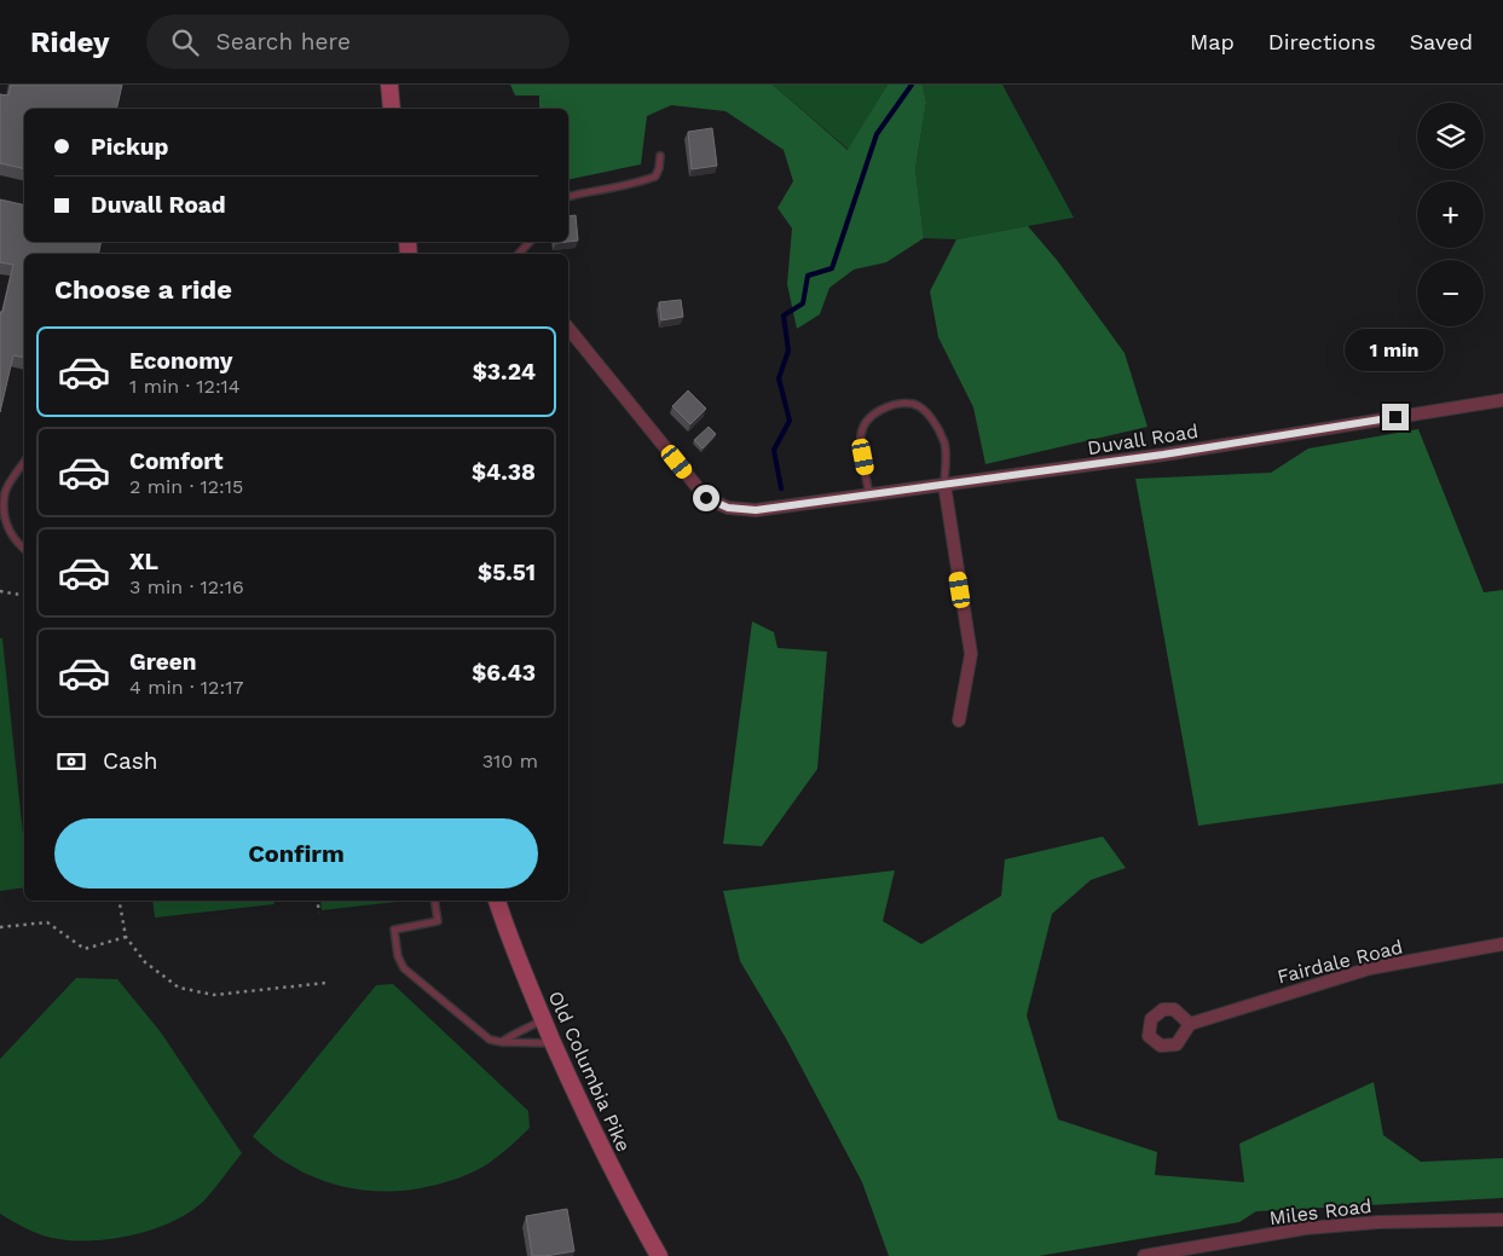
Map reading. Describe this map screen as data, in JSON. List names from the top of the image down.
{
  "streets": {
    "main road": ["Old Columbia Pike"],
    "street": ["Duvall Road", "Fairdale Road", "Miles Road"]
  },
  "page": {
    "header": "Ridey",
    "search": "Search here",
    "nav": ["Map", "Directions", "Saved"],
    "map_buttons": ["+", "−"],
    "banner": ["Pickup", "Duvall Road"],
    "heading": "Choose a ride",
    "list": [
      {
        "name": "Economy",
        "note": "1 min · 12:14",
        "value": "$3.24"
      },
      {
        "name": "Comfort",
        "note": "2 min · 12:15",
        "value": "$4.38"
      },
      {
        "name": "XL",
        "note": "3 min · 12:16",
        "value": "$5.51"
      },
      {
        "name": "Green",
        "note": "4 min · 12:17",
        "value": "$6.43"
      }
    ],
    "bubble": "1 min",
    "pay": ["Cash", "310 m"],
    "buttons": "Confirm"
  }
}
